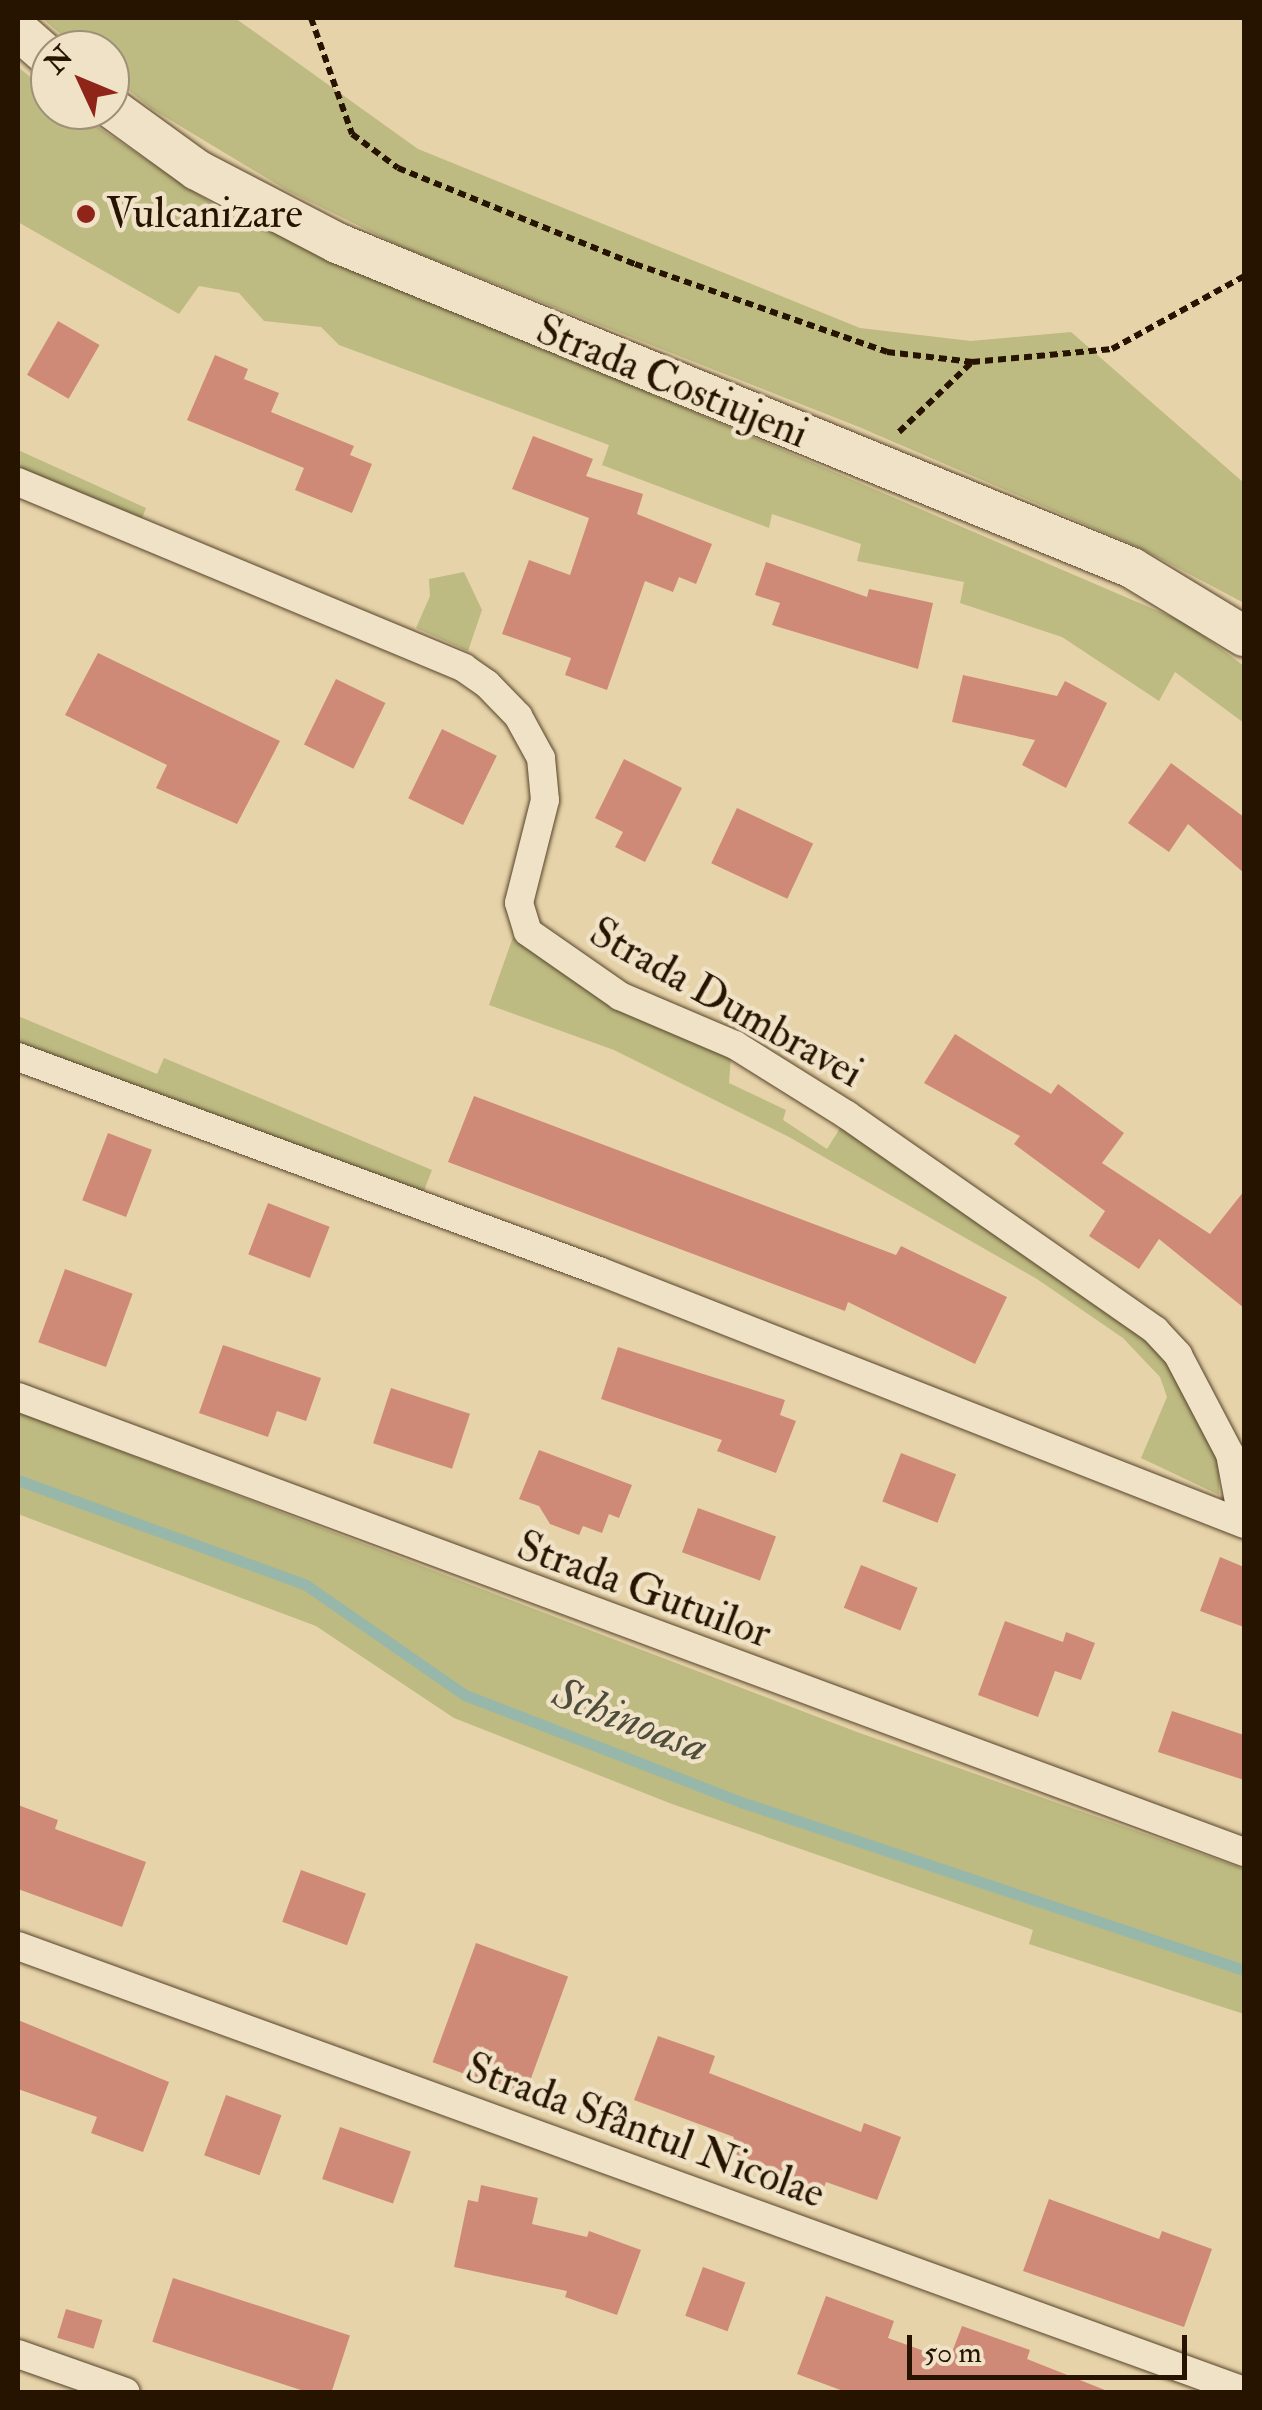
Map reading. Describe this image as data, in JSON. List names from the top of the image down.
{
  "streets": {
    "street": [
      "Strada Costiujeni",
      "Strada Dumbravei",
      "Strada Gutuilor",
      "Strada Sfântul Nicolae"
    ]
  },
  "water": ["Schinoasa"],
  "places": ["Vulcanizare"],
  "scale_bar": "50 m",
  "north": "top left"
}
